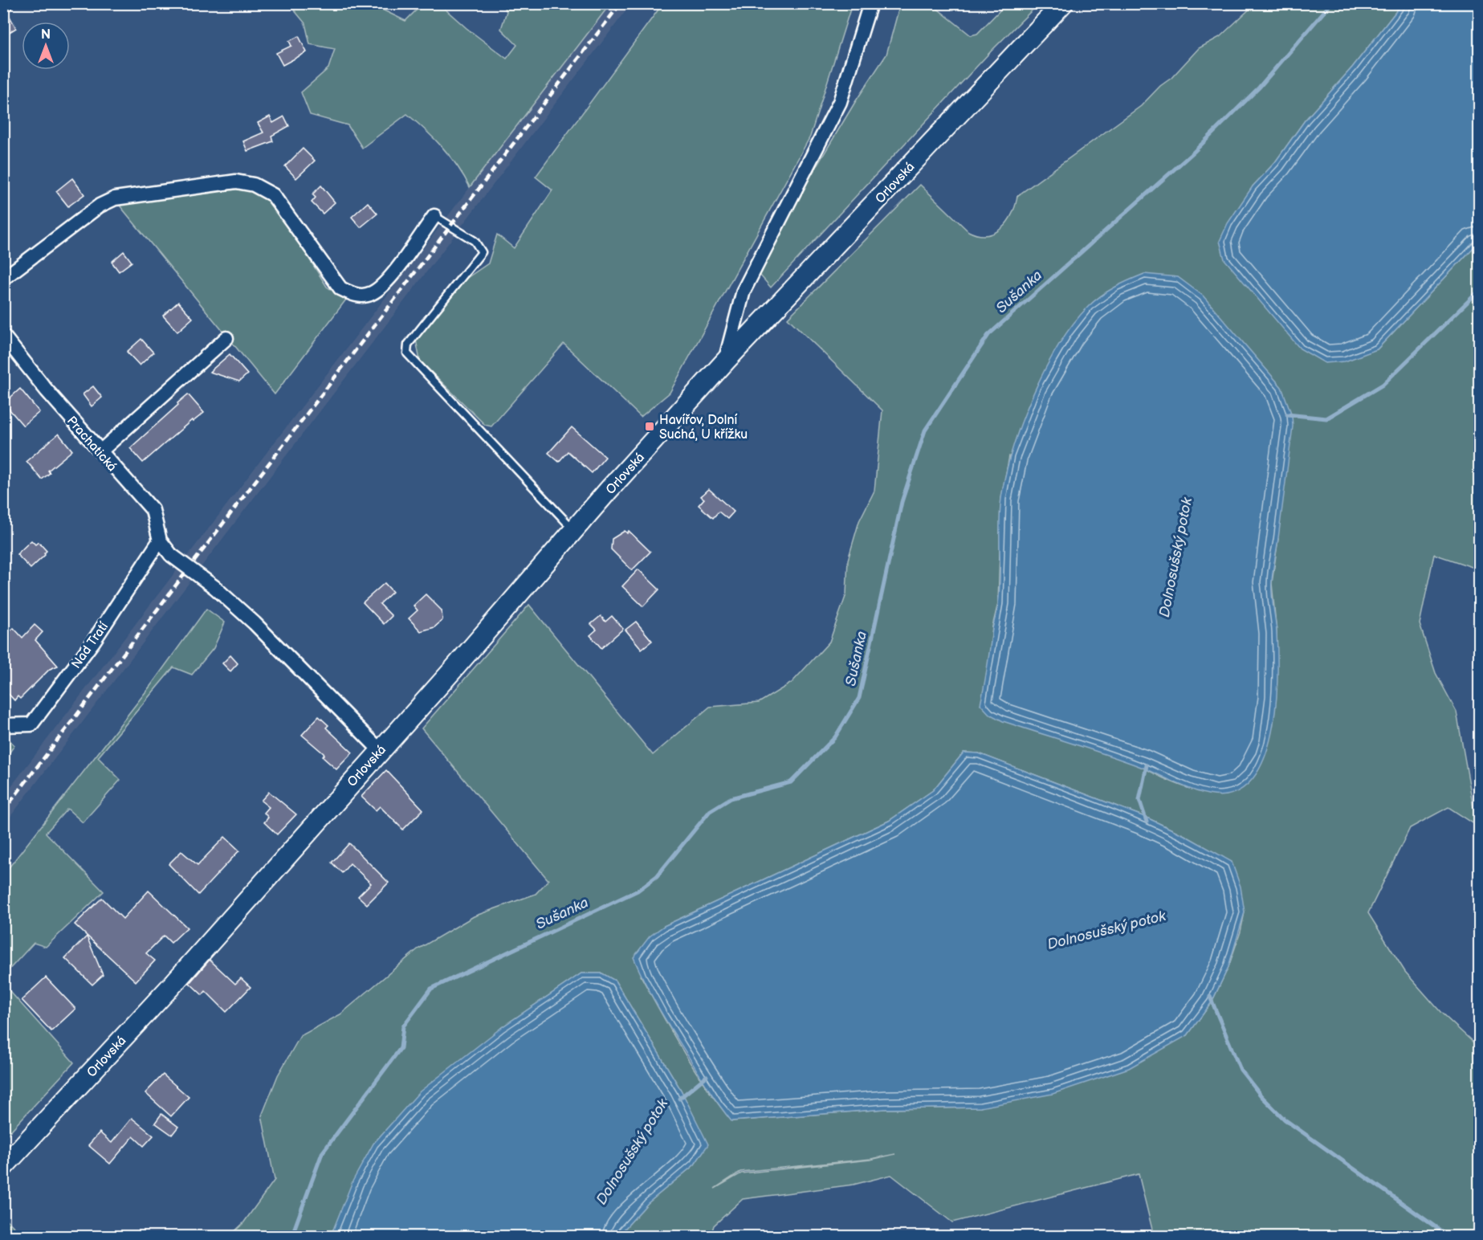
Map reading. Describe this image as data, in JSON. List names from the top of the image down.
{
  "streets": {
    "main road": ["Orlovská"],
    "street": ["Prachatická", "Nad Tratí"]
  },
  "crossings": [
    ["Orlovská", "Prachatická"],
    ["Prachatická", "Nad Tratí"]
  ],
  "water": ["Sušanka", "Dolnosušský potok"],
  "places": {
    "transit": ["Havířov, Dolní Suchá, U křížku"]
  },
  "north": "top"
}
